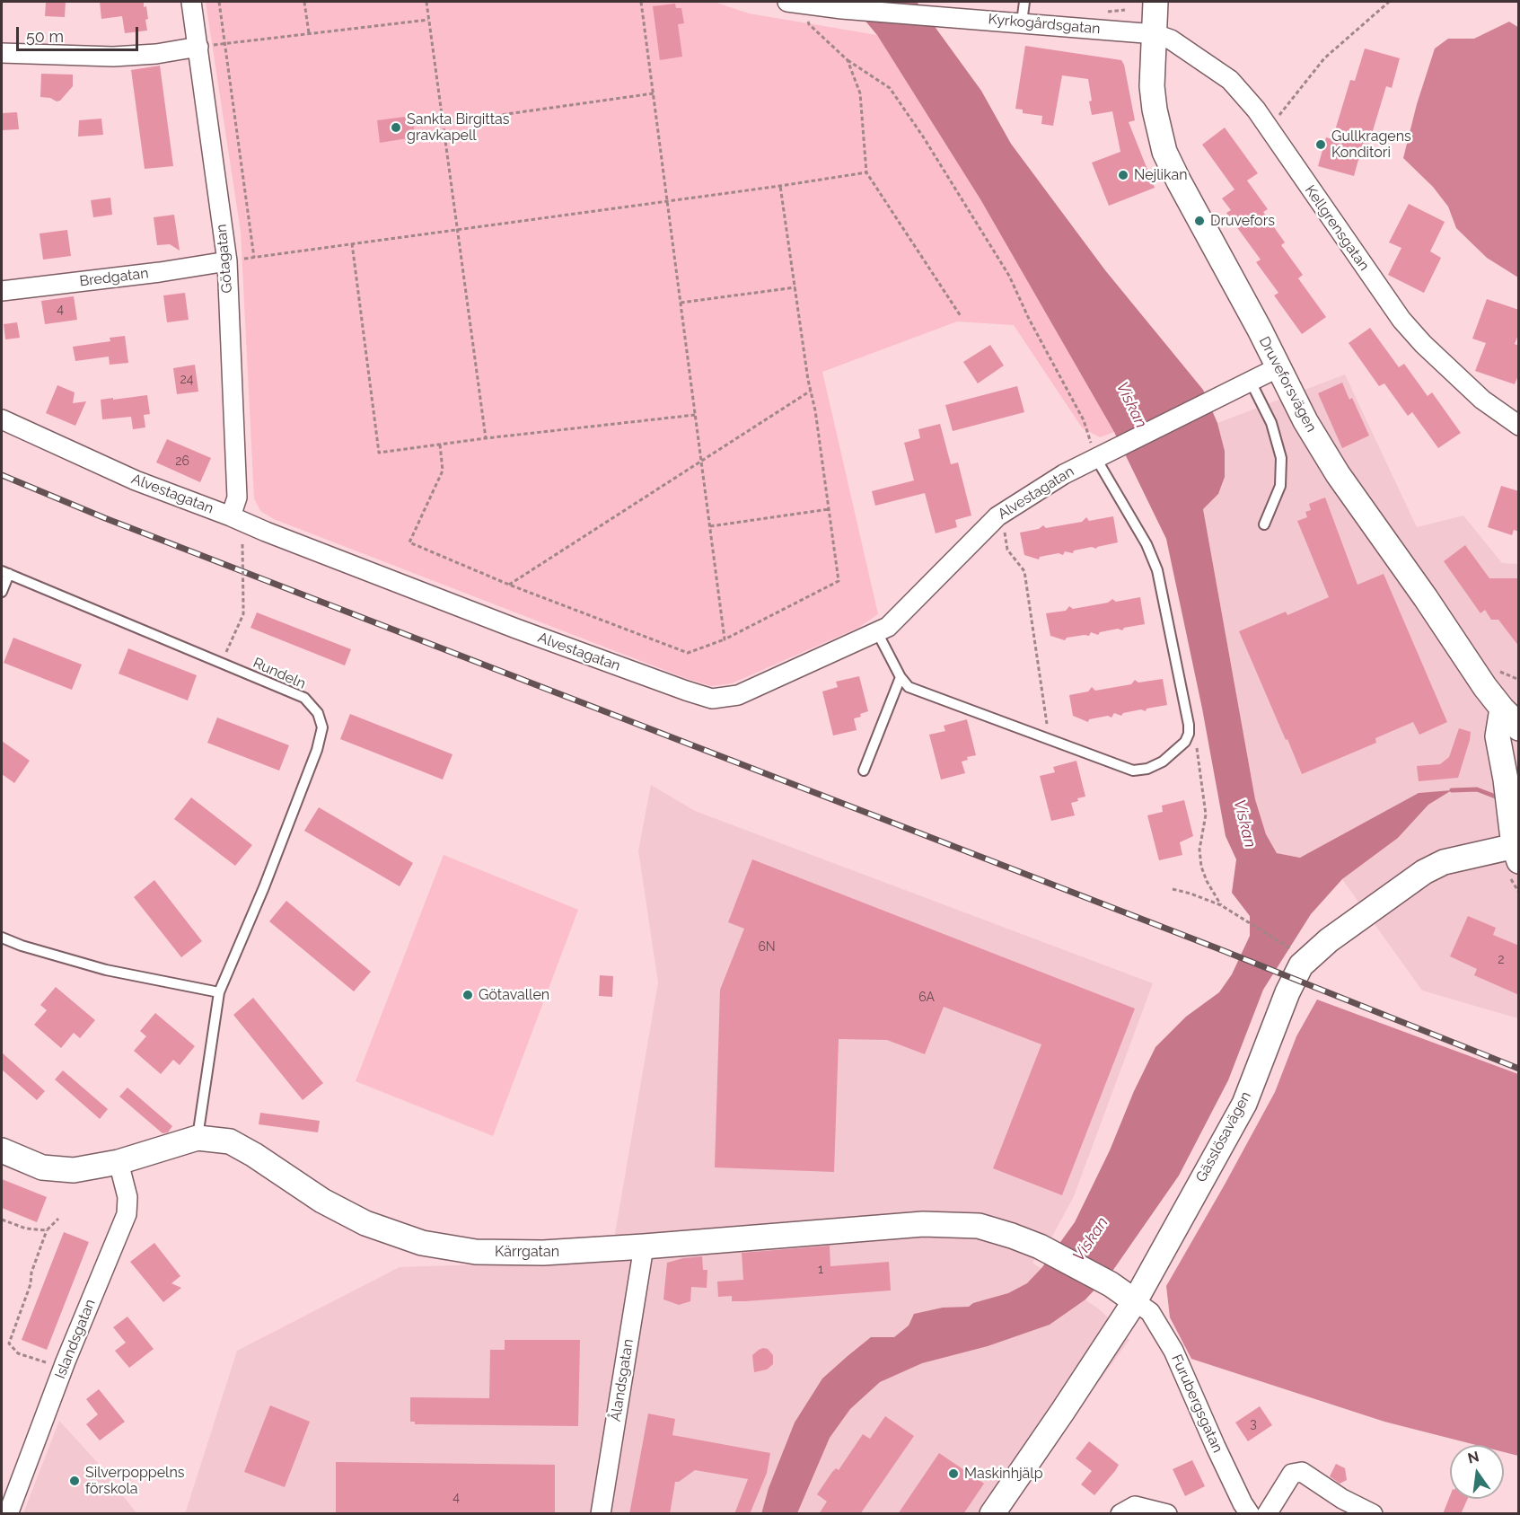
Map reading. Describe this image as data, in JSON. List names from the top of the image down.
{
  "streets": {
    "street": [
      "Kyrkogårdsgatan",
      "Kellgrensgatan",
      "Götagatan",
      "Bredgatan",
      "Druveforsvägen",
      "Alvestagatan",
      "Gässlösavägen",
      "Kärrgatan",
      "Islandsgatan",
      "Ålandsgatan",
      "Furubergsgatan"
    ],
    "lane": ["Rundeln"]
  },
  "crossings": [
    ["Kyrkogårdsgatan", "Kellgrensgatan"],
    ["Kyrkogårdsgatan", "Druveforsvägen"],
    ["Kellgrensgatan", "Druveforsvägen"],
    ["Götagatan", "Bredgatan"],
    ["Götagatan", "Alvestagatan"],
    ["Rundeln", "Kärrgatan"],
    ["Gässlösavägen", "Kärrgatan"],
    ["Gässlösavägen", "Furubergsgatan"],
    ["Kärrgatan", "Islandsgatan"],
    ["Kärrgatan", "Ålandsgatan"],
    ["Kärrgatan", "Furubergsgatan"]
  ],
  "water": ["Viskan"],
  "places": [
    "Sankta Birgittas gravkapell",
    "Gullkragens Konditori",
    "Nejlikan",
    "Druvefors",
    "Götavallen",
    "Maskinhjälp",
    "Silverpoppelns förskola"
  ],
  "house_numbers": [
    "4",
    "24",
    "26",
    "6N",
    "2",
    "6A",
    "1",
    "3",
    "4"
  ],
  "scale_bar": "50 m",
  "north": "top"
}
